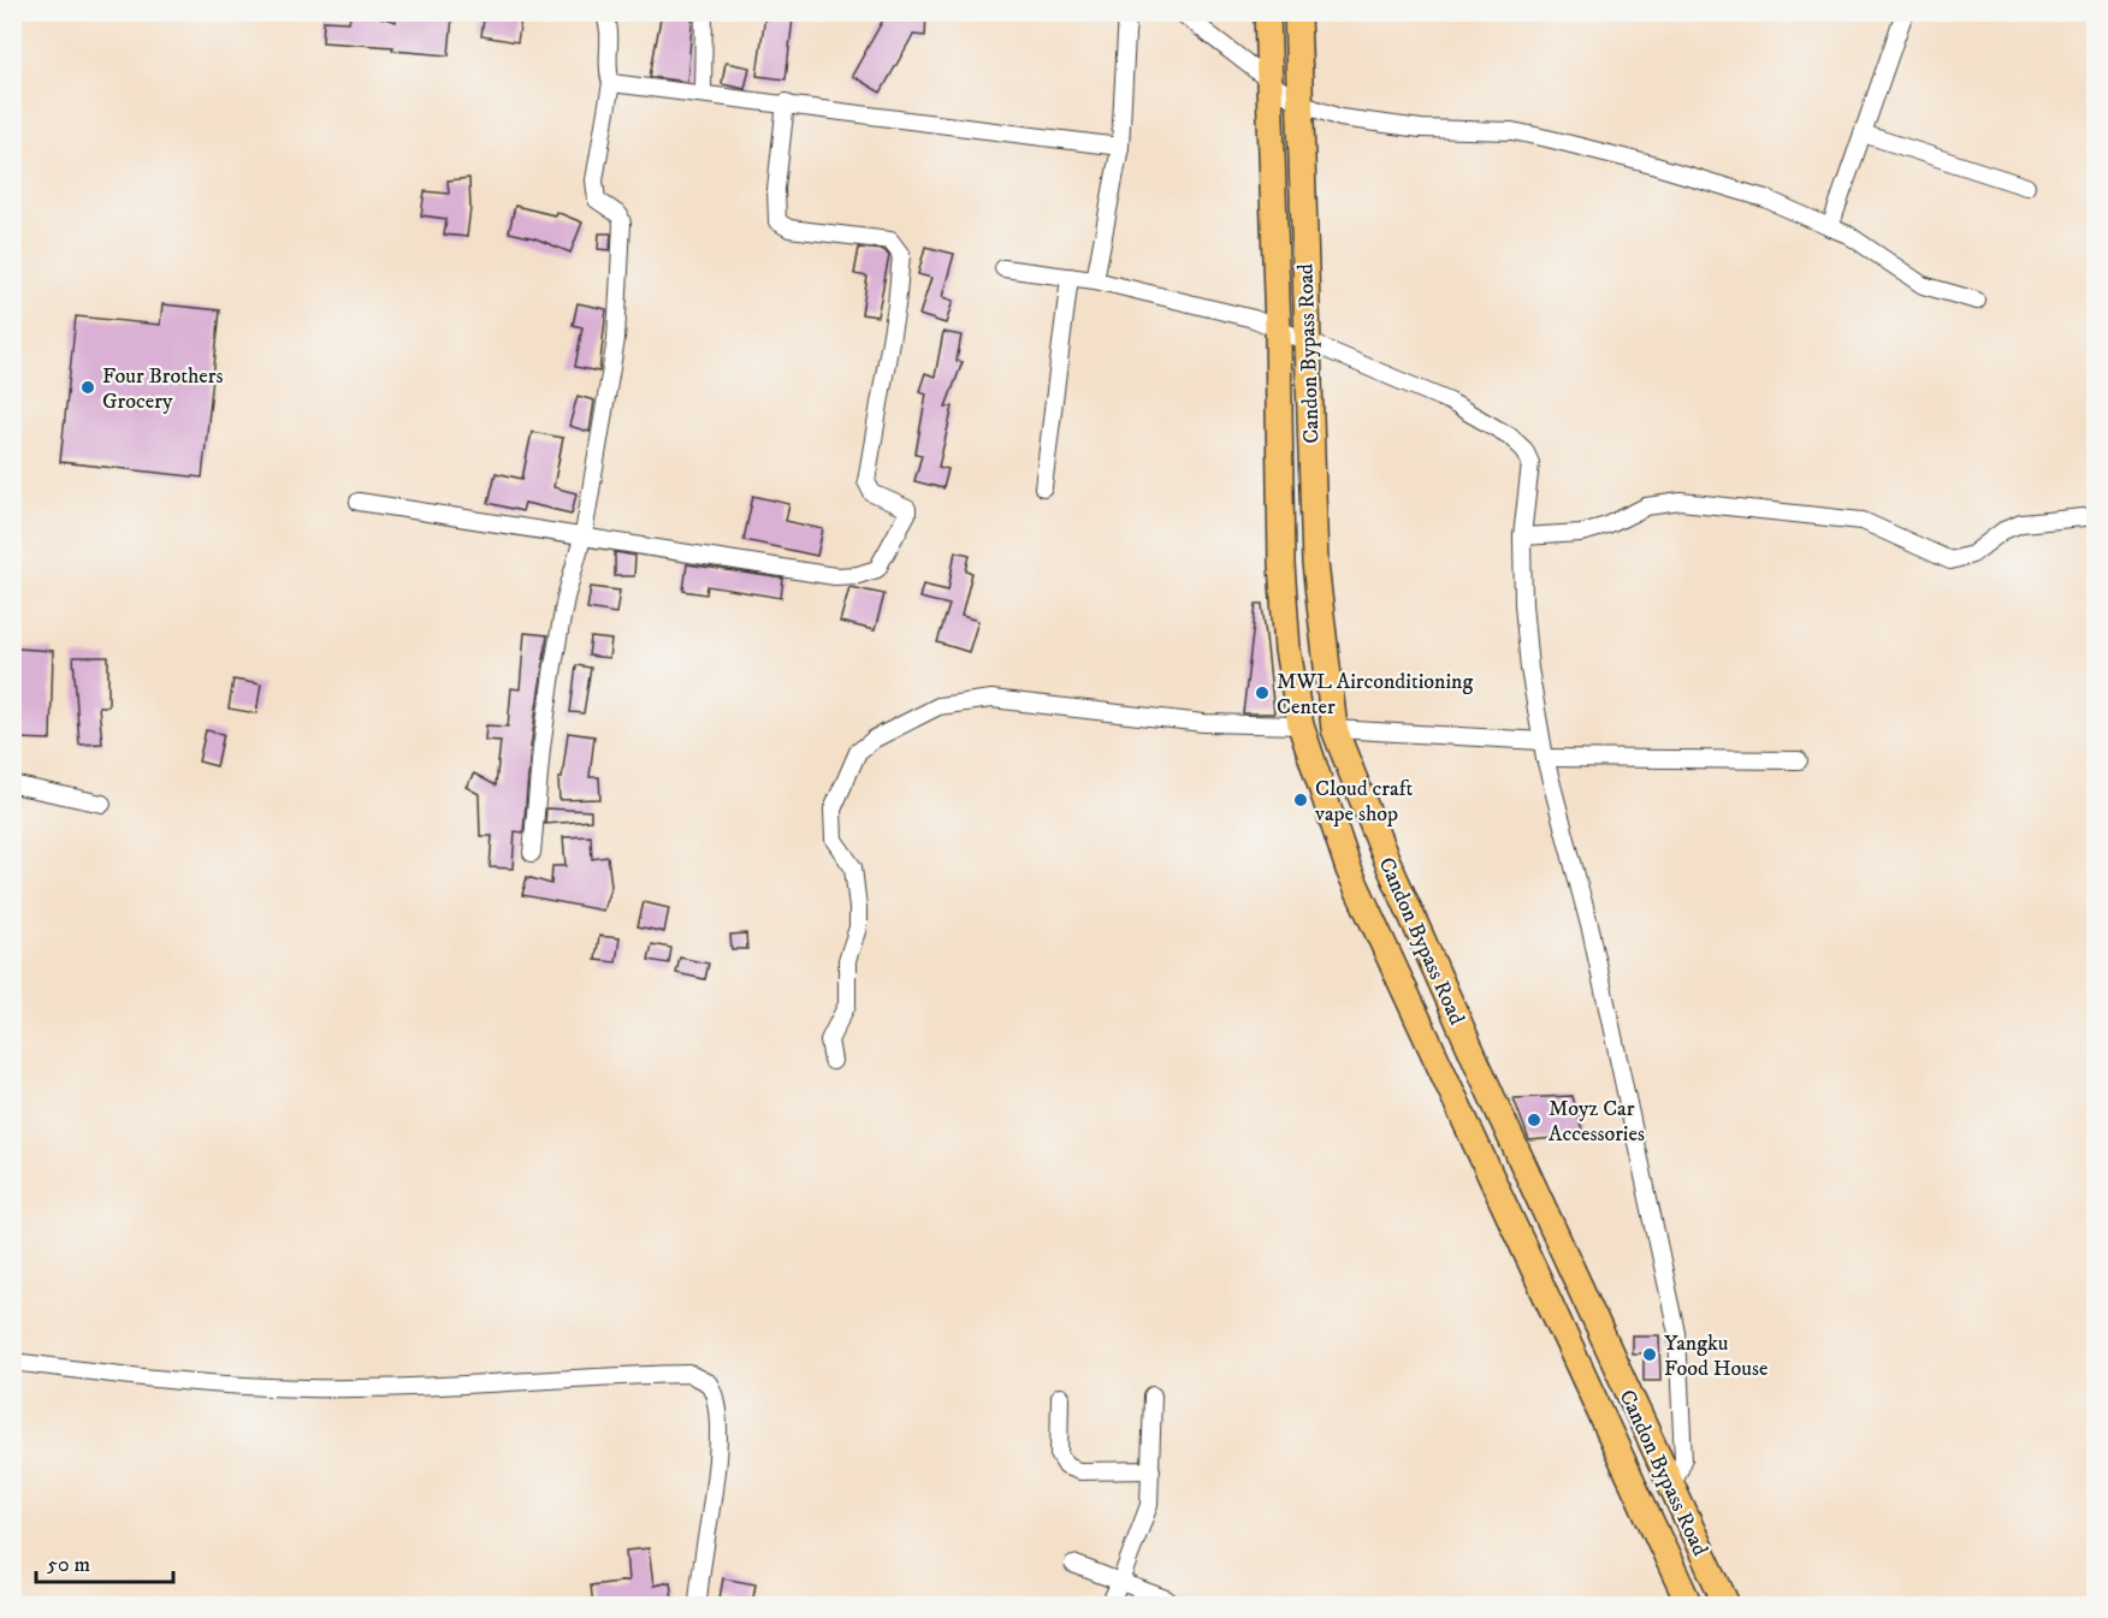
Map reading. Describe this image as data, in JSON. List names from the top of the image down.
{
  "streets": {
    "highway": ["Candon Bypass Road"]
  },
  "places": [
    "Four Brothers Grocery",
    "MWL Airconditioning Center",
    "Cloud craft vape shop",
    "Moyz Car Accessories",
    "Yangku Food House"
  ],
  "scale_bar": "50 m"
}
